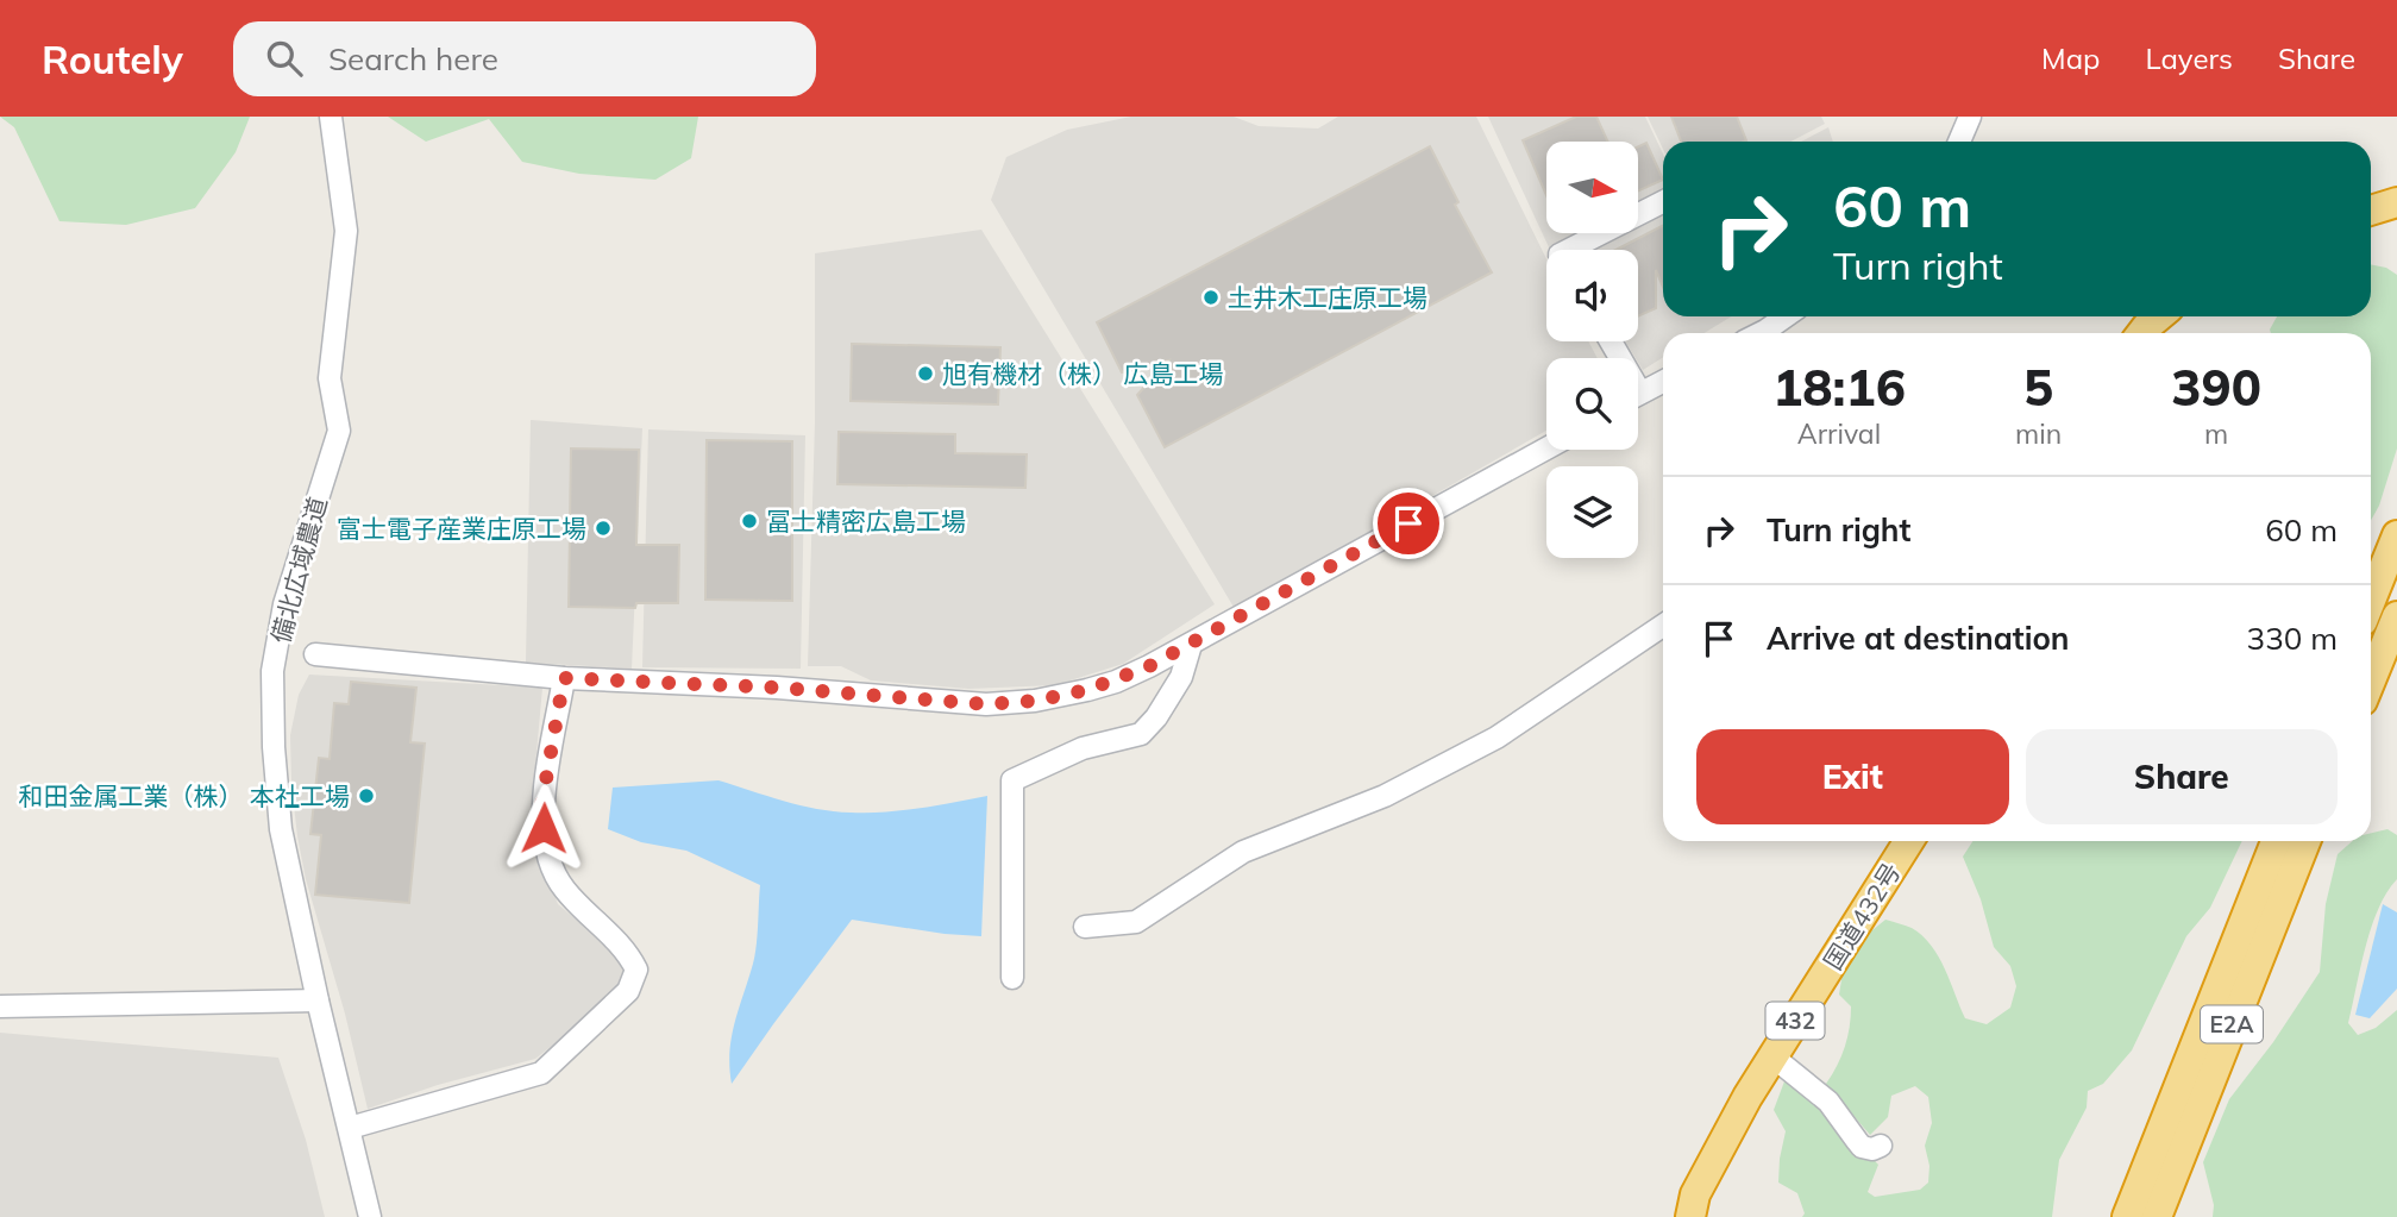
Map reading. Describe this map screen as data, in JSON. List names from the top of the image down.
{
  "streets": {
    "highway": ["国道432号", "432", "E2A"],
    "street": ["備北広域農道"]
  },
  "places": [
    "土井木工庄原工場",
    "旭有機材（株） 広島工場",
    "冨士精密広島工場",
    "富士電子産業庄原工場",
    "和田金属工業（株） 本社工場"
  ],
  "north": "right",
  "page": {
    "header": "Routely",
    "search": "Search here",
    "nav": ["Map", "Layers", "Share"],
    "turn": ["60 m", "Turn right"],
    "eta": [
      "18:16",
      "Arrival",
      "5",
      "min",
      "390",
      "m"
    ],
    "list": [
      {
        "name": "Turn right",
        "value": "60 m"
      },
      {
        "name": "Arrive at destination",
        "value": "330 m"
      }
    ],
    "buttons": ["Exit", "Share"]
  }
}
